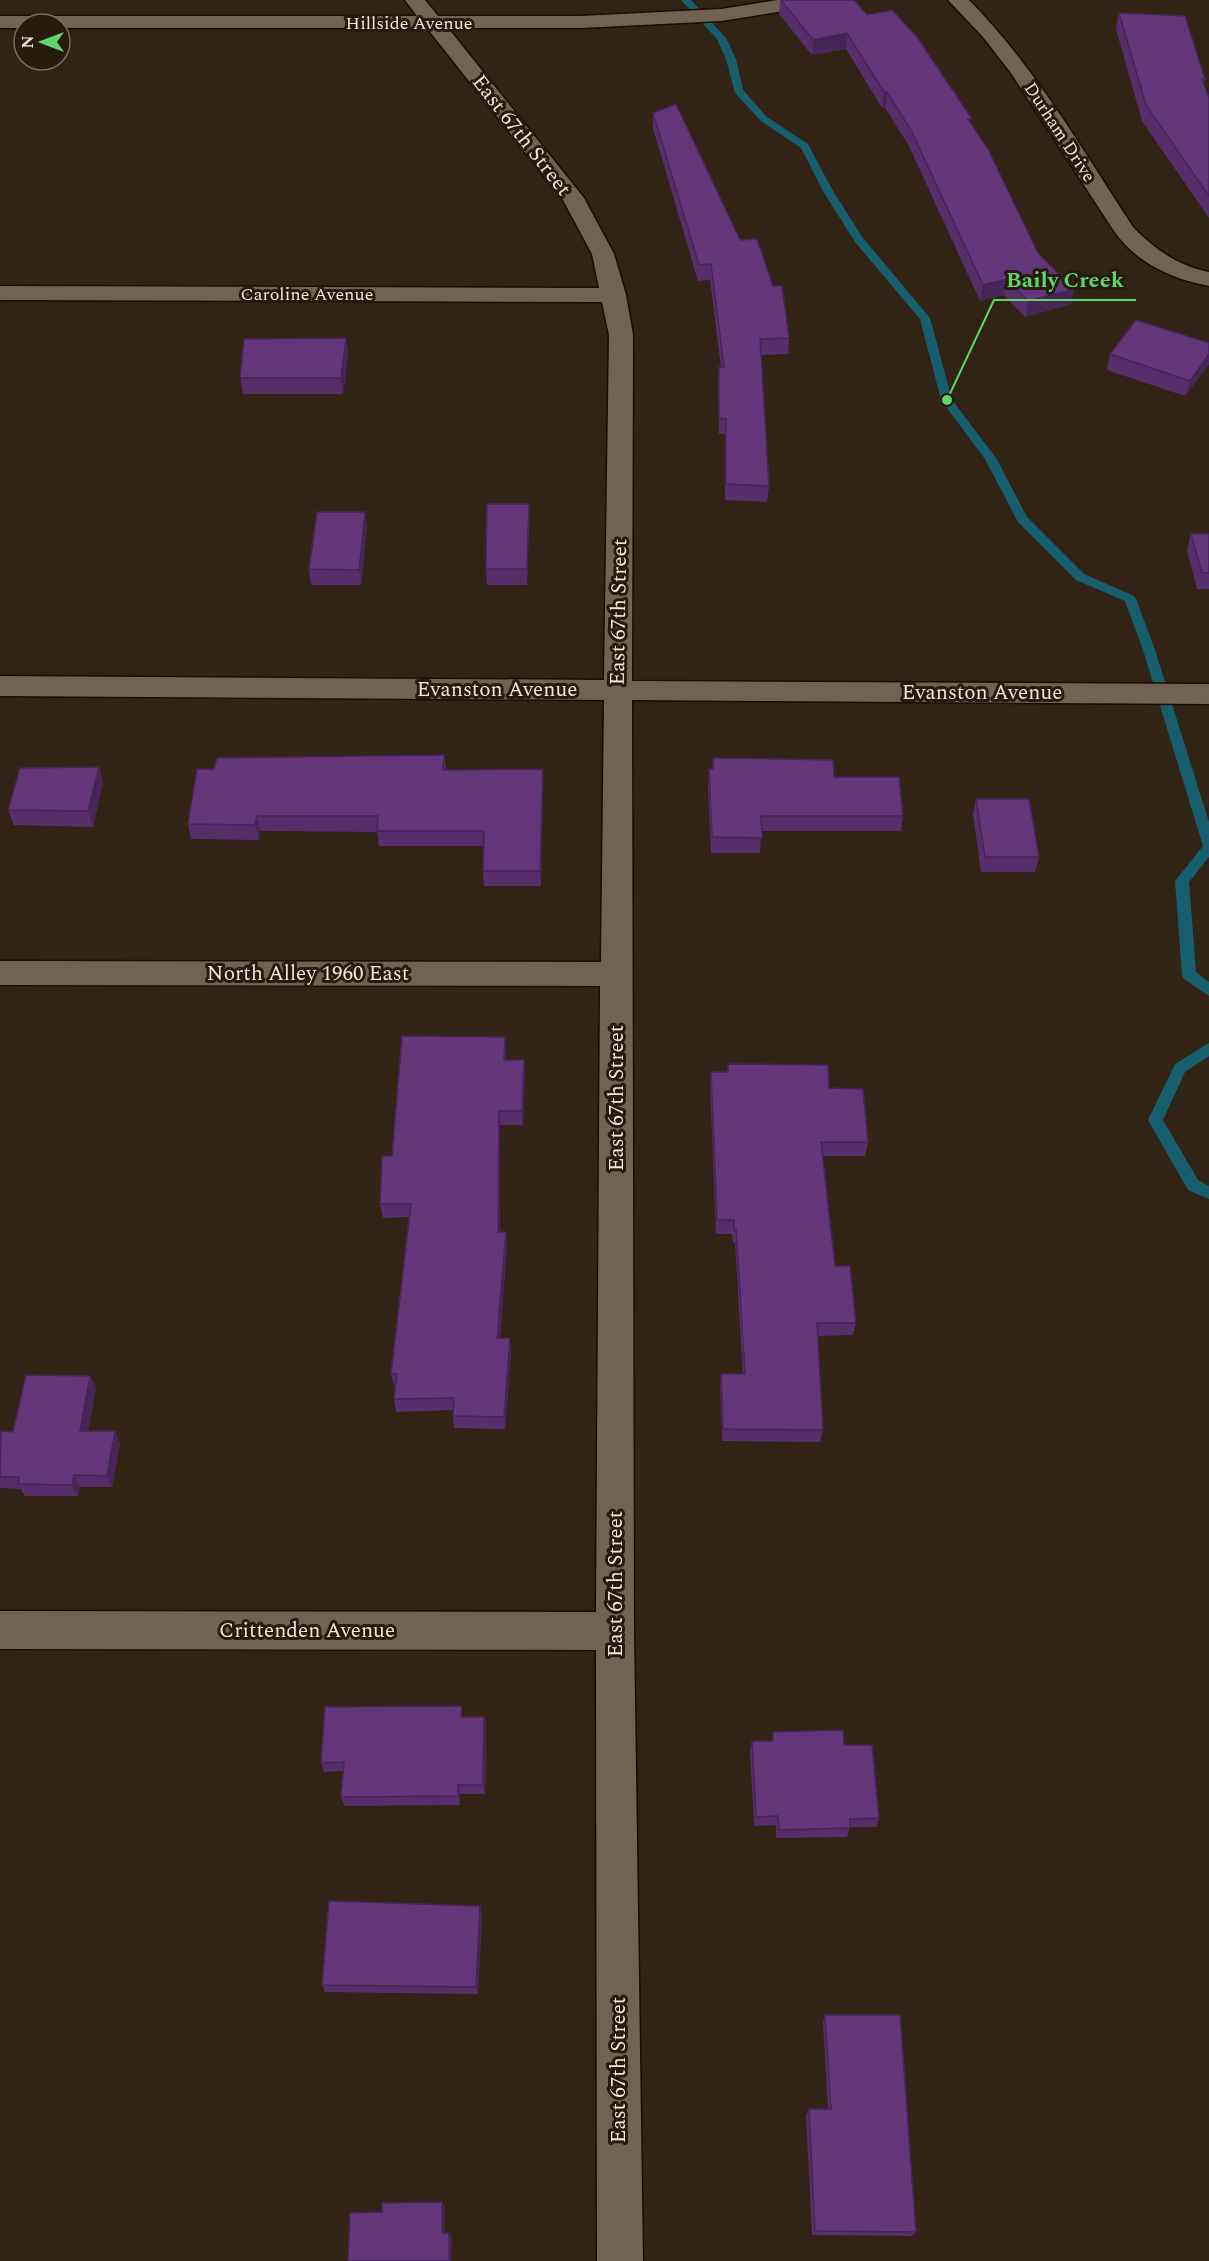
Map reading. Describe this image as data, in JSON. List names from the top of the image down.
{
  "streets": {
    "street": [
      "Hillside Avenue",
      "Durham Drive",
      "East 67th Street",
      "Caroline Avenue",
      "Evanston Avenue",
      "North Alley 1960 East",
      "Crittenden Avenue"
    ]
  },
  "crossings": [
    ["Hillside Avenue", "East 67th Street"],
    ["East 67th Street", "Caroline Avenue"],
    ["East 67th Street", "Evanston Avenue"],
    ["East 67th Street", "North Alley 1960 East"],
    ["East 67th Street", "Crittenden Avenue"]
  ],
  "places": ["Baily Creek"],
  "north": "left"
}
